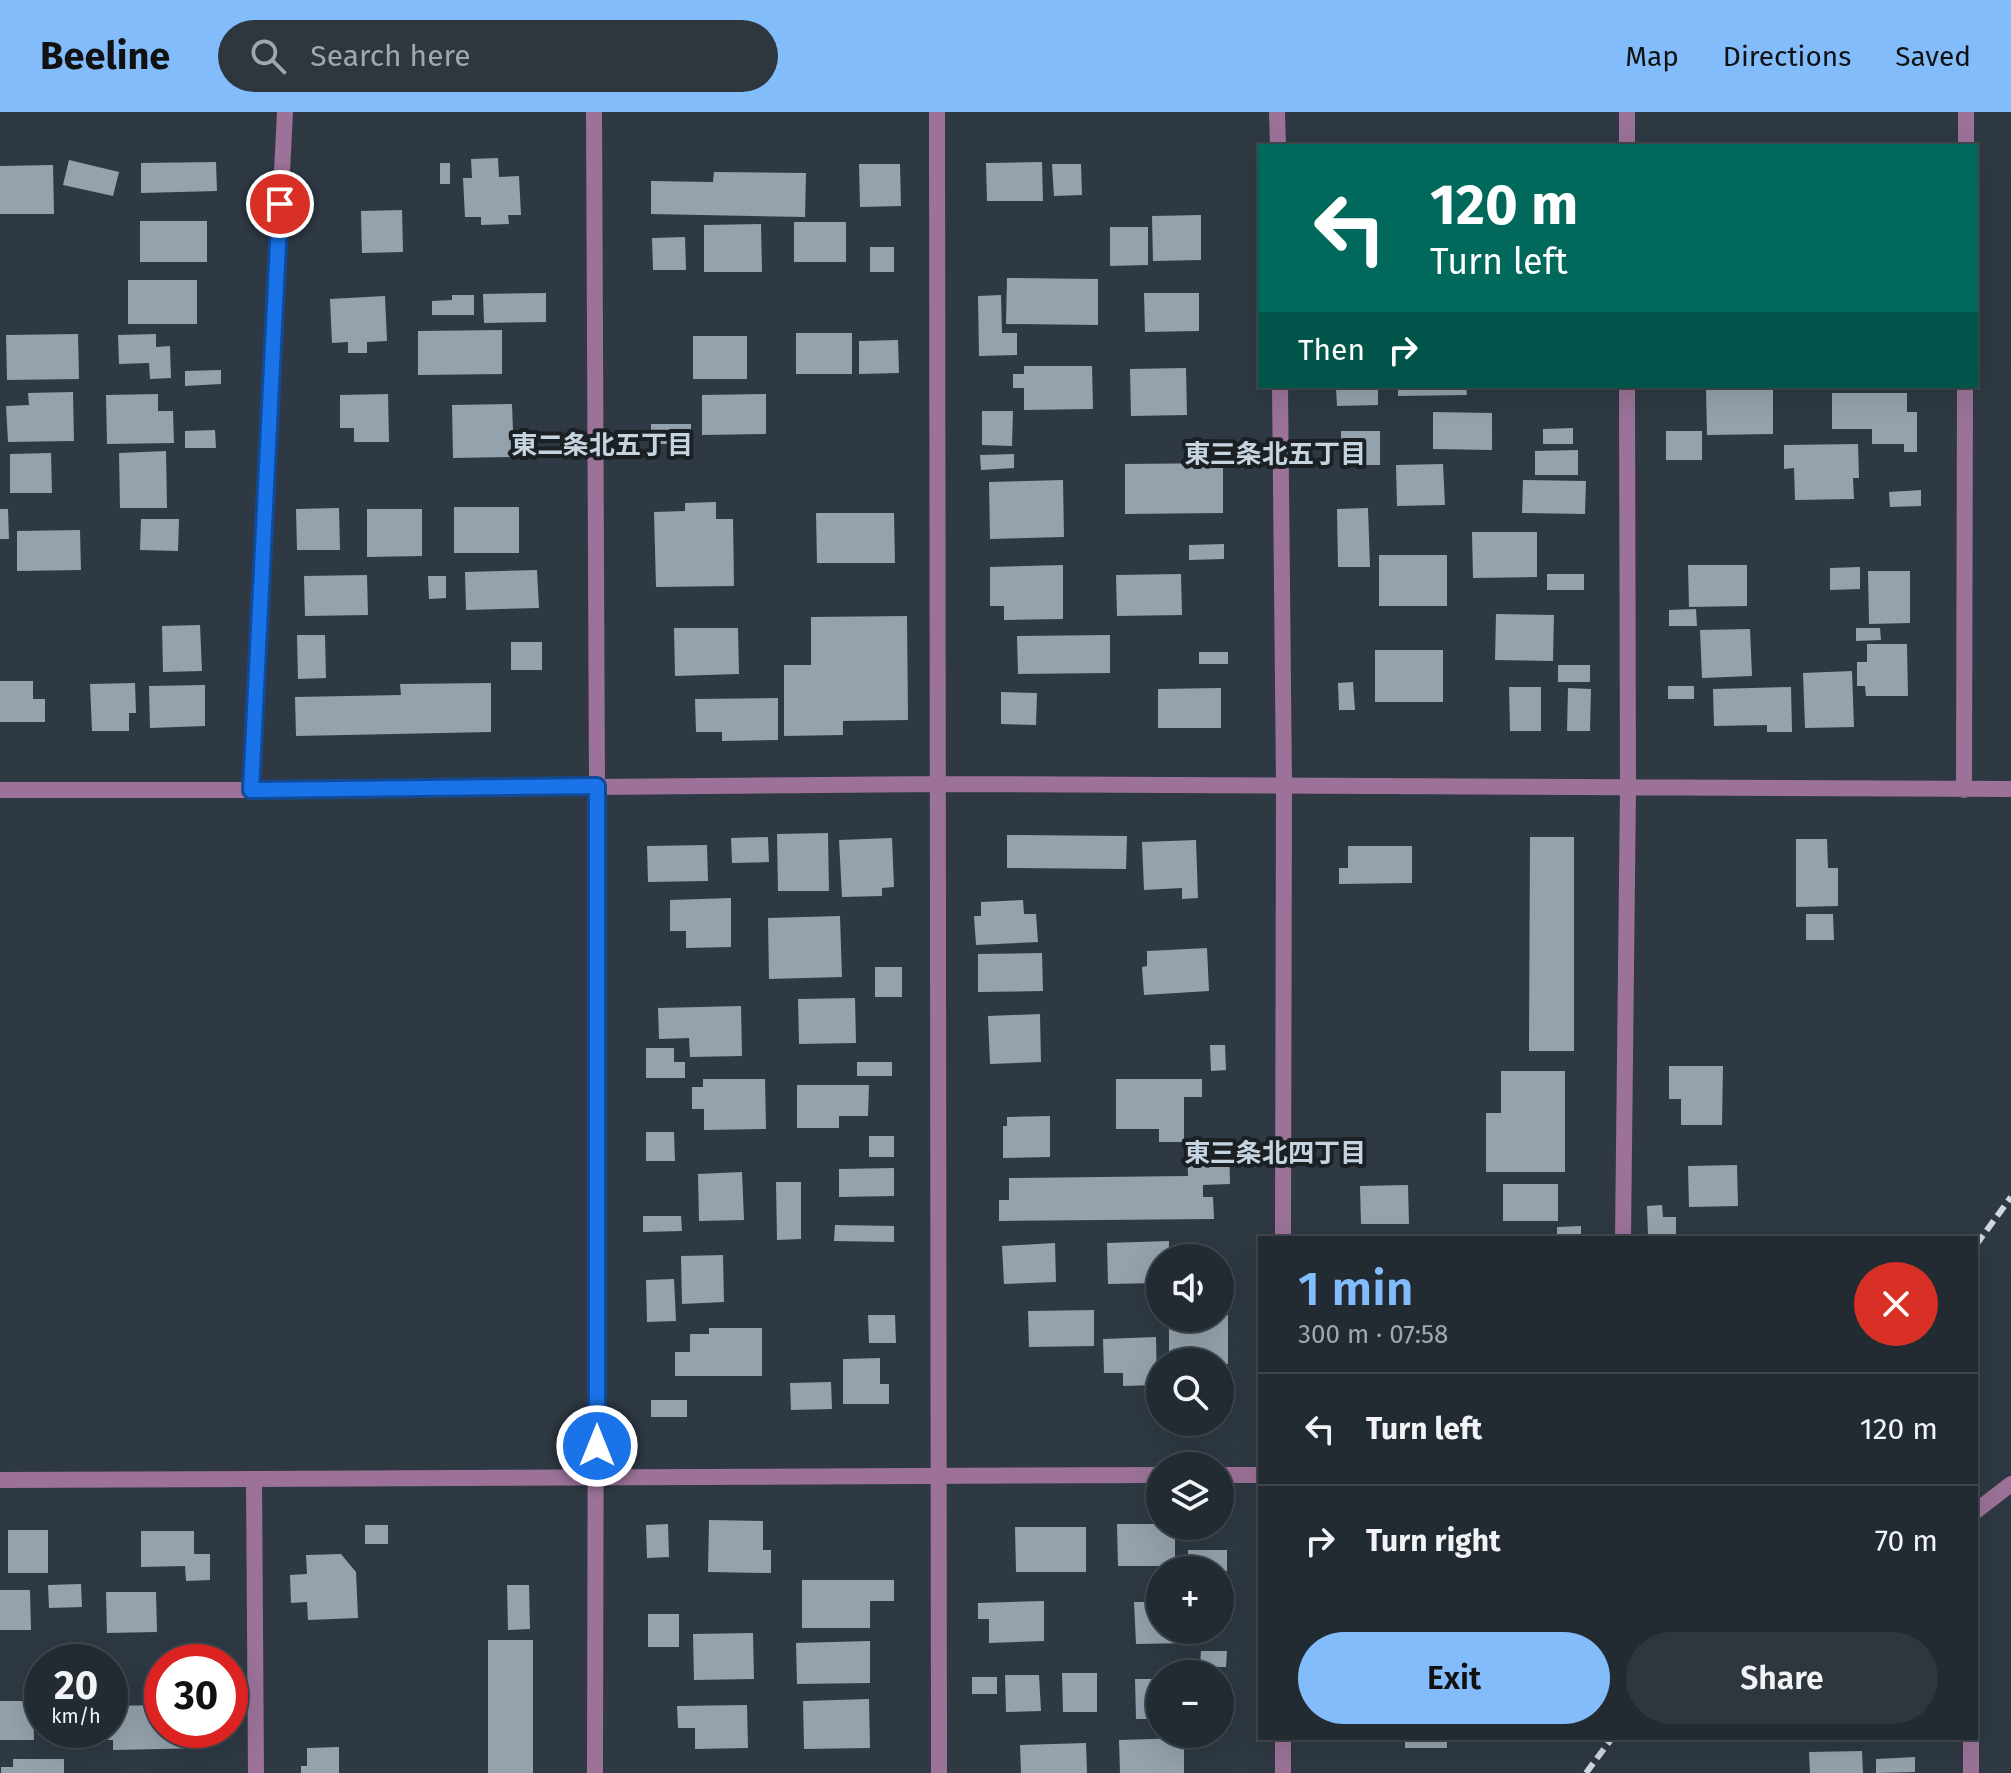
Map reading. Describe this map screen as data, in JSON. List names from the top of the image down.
{
  "districts": ["東二条北五丁目", "東三条北五丁目", "東三条北四丁目"],
  "page": {
    "header": "Beeline",
    "search": "Search here",
    "nav": ["Map", "Directions", "Saved"],
    "turn": ["120 m", "Turn left"],
    "then": "Then",
    "heading": ["1 min", "300 m · 07:58"],
    "map_buttons": ["+", "−"],
    "list": [
      {
        "name": "Turn left",
        "value": "120 m"
      },
      {
        "name": "Turn right",
        "value": "70 m"
      }
    ],
    "buttons": ["Exit", "Share"],
    "speed": "20 km/h",
    "limit": "30"
  }
}
